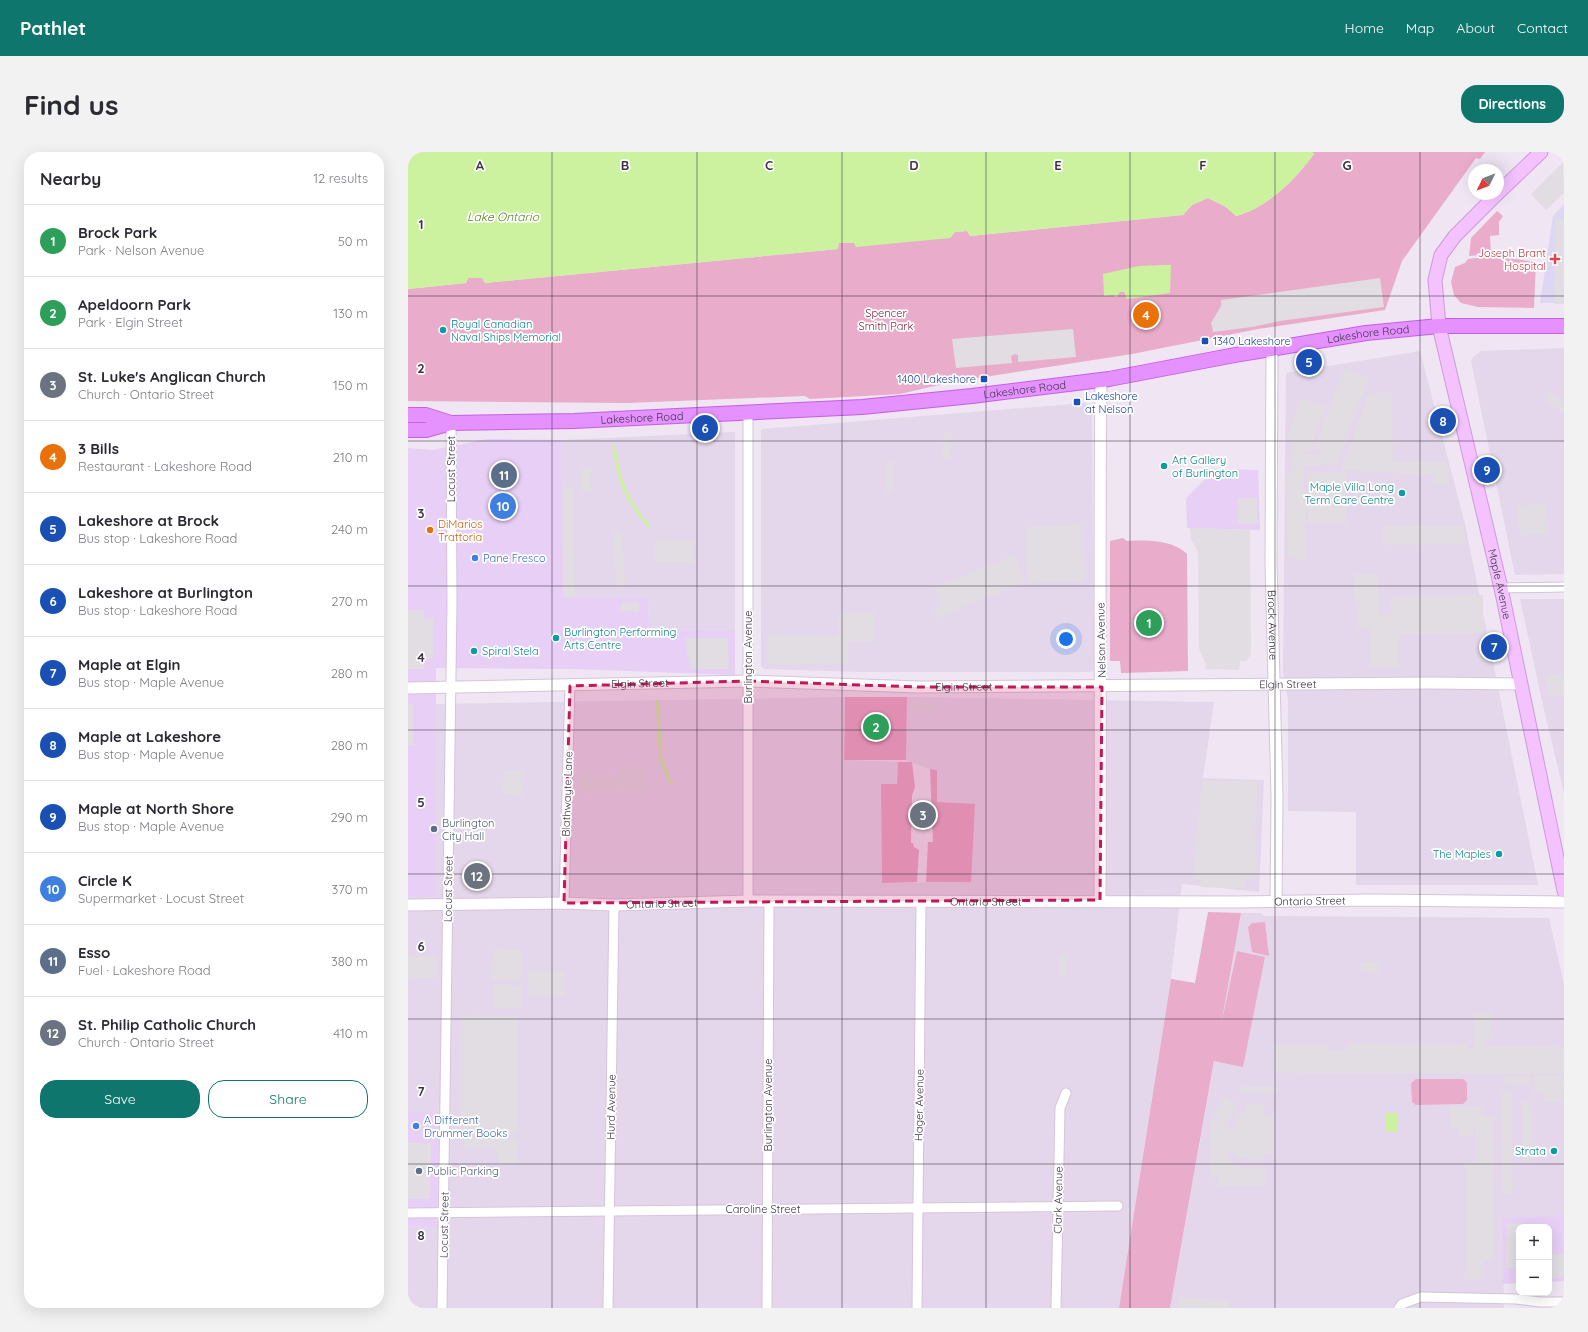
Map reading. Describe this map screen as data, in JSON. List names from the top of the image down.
{
  "streets": {
    "main road": ["Lakeshore Road", "Maple Avenue"],
    "street": [
      "Locust Street",
      "Brock Avenue",
      "Nelson Avenue",
      "Burlington Avenue",
      "Elgin Street",
      "Blathwayte Lane",
      "Ontario Street",
      "Hager Avenue",
      "Hurd Avenue",
      "Clark Avenue",
      "Caroline Street"
    ]
  },
  "crossings": [
    ["Lakeshore Road", "Locust Street"],
    ["Lakeshore Road", "Maple Avenue"],
    ["Lakeshore Road", "Brock Avenue"],
    ["Lakeshore Road", "Nelson Avenue"],
    ["Lakeshore Road", "Burlington Avenue"],
    ["Locust Street", "Elgin Street"],
    ["Locust Street", "Ontario Street"],
    ["Locust Street", "Caroline Street"],
    ["Maple Avenue", "Elgin Street"],
    ["Brock Avenue", "Elgin Street"],
    ["Brock Avenue", "Ontario Street"],
    ["Nelson Avenue", "Elgin Street"],
    ["Nelson Avenue", "Ontario Street"],
    ["Burlington Avenue", "Elgin Street"],
    ["Burlington Avenue", "Ontario Street"],
    ["Burlington Avenue", "Caroline Street"],
    ["Elgin Street", "Blathwayte Lane"],
    ["Blathwayte Lane", "Ontario Street"],
    ["Ontario Street", "Hager Avenue"],
    ["Ontario Street", "Hurd Avenue"],
    ["Hager Avenue", "Caroline Street"],
    ["Hurd Avenue", "Caroline Street"],
    ["Clark Avenue", "Caroline Street"]
  ],
  "water": ["Lake Ontario"],
  "parks": ["Spencer Smith Park"],
  "places": {
    "health": ["Joseph Brant Hospital"],
    "other": [
      "Royal Canadian Naval Ships Memorial",
      "Art Gallery of Burlington",
      "Maple Villa Long Term Care Centre",
      "DiMarios Trattoria",
      "Pane Fresco",
      "Burlington Performing Arts Centre",
      "Spiral Stela",
      "Burlington City Hall",
      "The Maples",
      "A Different Drummer Books",
      "Strata",
      "Public Parking"
    ],
    "transit": ["1340 Lakeshore", "1400 Lakeshore", "Lakeshore at Nelson"]
  },
  "north": "bottom left",
  "page": {
    "header": "Pathlet",
    "nav": [
      "Home",
      "Map",
      "About",
      "Contact"
    ],
    "buttons": [
      "Directions",
      ["Save", "Share"]
    ],
    "title": "Find us",
    "heading": ["Nearby", "12 results"],
    "list": [
      {
        "mark": "1",
        "name": "Brock Park",
        "note": "Park · Nelson Avenue",
        "value": "50 m"
      },
      {
        "mark": "2",
        "name": "Apeldoorn Park",
        "note": "Park · Elgin Street",
        "value": "130 m"
      },
      {
        "mark": "3",
        "name": "St. Luke's Anglican Church",
        "note": "Church · Ontario Street",
        "value": "150 m"
      },
      {
        "mark": "4",
        "name": "3 Bills",
        "note": "Restaurant · Lakeshore Road",
        "value": "210 m"
      },
      {
        "mark": "5",
        "name": "Lakeshore at Brock",
        "note": "Bus stop · Lakeshore Road",
        "value": "240 m"
      },
      {
        "mark": "6",
        "name": "Lakeshore at Burlington",
        "note": "Bus stop · Lakeshore Road",
        "value": "270 m"
      },
      {
        "mark": "7",
        "name": "Maple at Elgin",
        "note": "Bus stop · Maple Avenue",
        "value": "280 m"
      },
      {
        "mark": "8",
        "name": "Maple at Lakeshore",
        "note": "Bus stop · Maple Avenue",
        "value": "280 m"
      },
      {
        "mark": "9",
        "name": "Maple at North Shore",
        "note": "Bus stop · Maple Avenue",
        "value": "290 m"
      },
      {
        "mark": "10",
        "name": "Circle K",
        "note": "Supermarket · Locust Street",
        "value": "370 m"
      },
      {
        "mark": "11",
        "name": "Esso",
        "note": "Fuel · Lakeshore Road",
        "value": "380 m"
      },
      {
        "mark": "12",
        "name": "St. Philip Catholic Church",
        "note": "Church · Ontario Street",
        "value": "410 m"
      }
    ],
    "pins": [
      "4",
      "5",
      "8",
      "6",
      "9",
      "11",
      "10",
      "1",
      "7",
      "2",
      "3",
      "12"
    ],
    "map_buttons": ["+", "−"]
  },
  "grid": {
    "columns": [
      "A",
      "B",
      "C",
      "D",
      "E",
      "F",
      "G"
    ],
    "rows": [
      "1",
      "2",
      "3",
      "4",
      "5",
      "6",
      "7",
      "8"
    ]
  }
}
